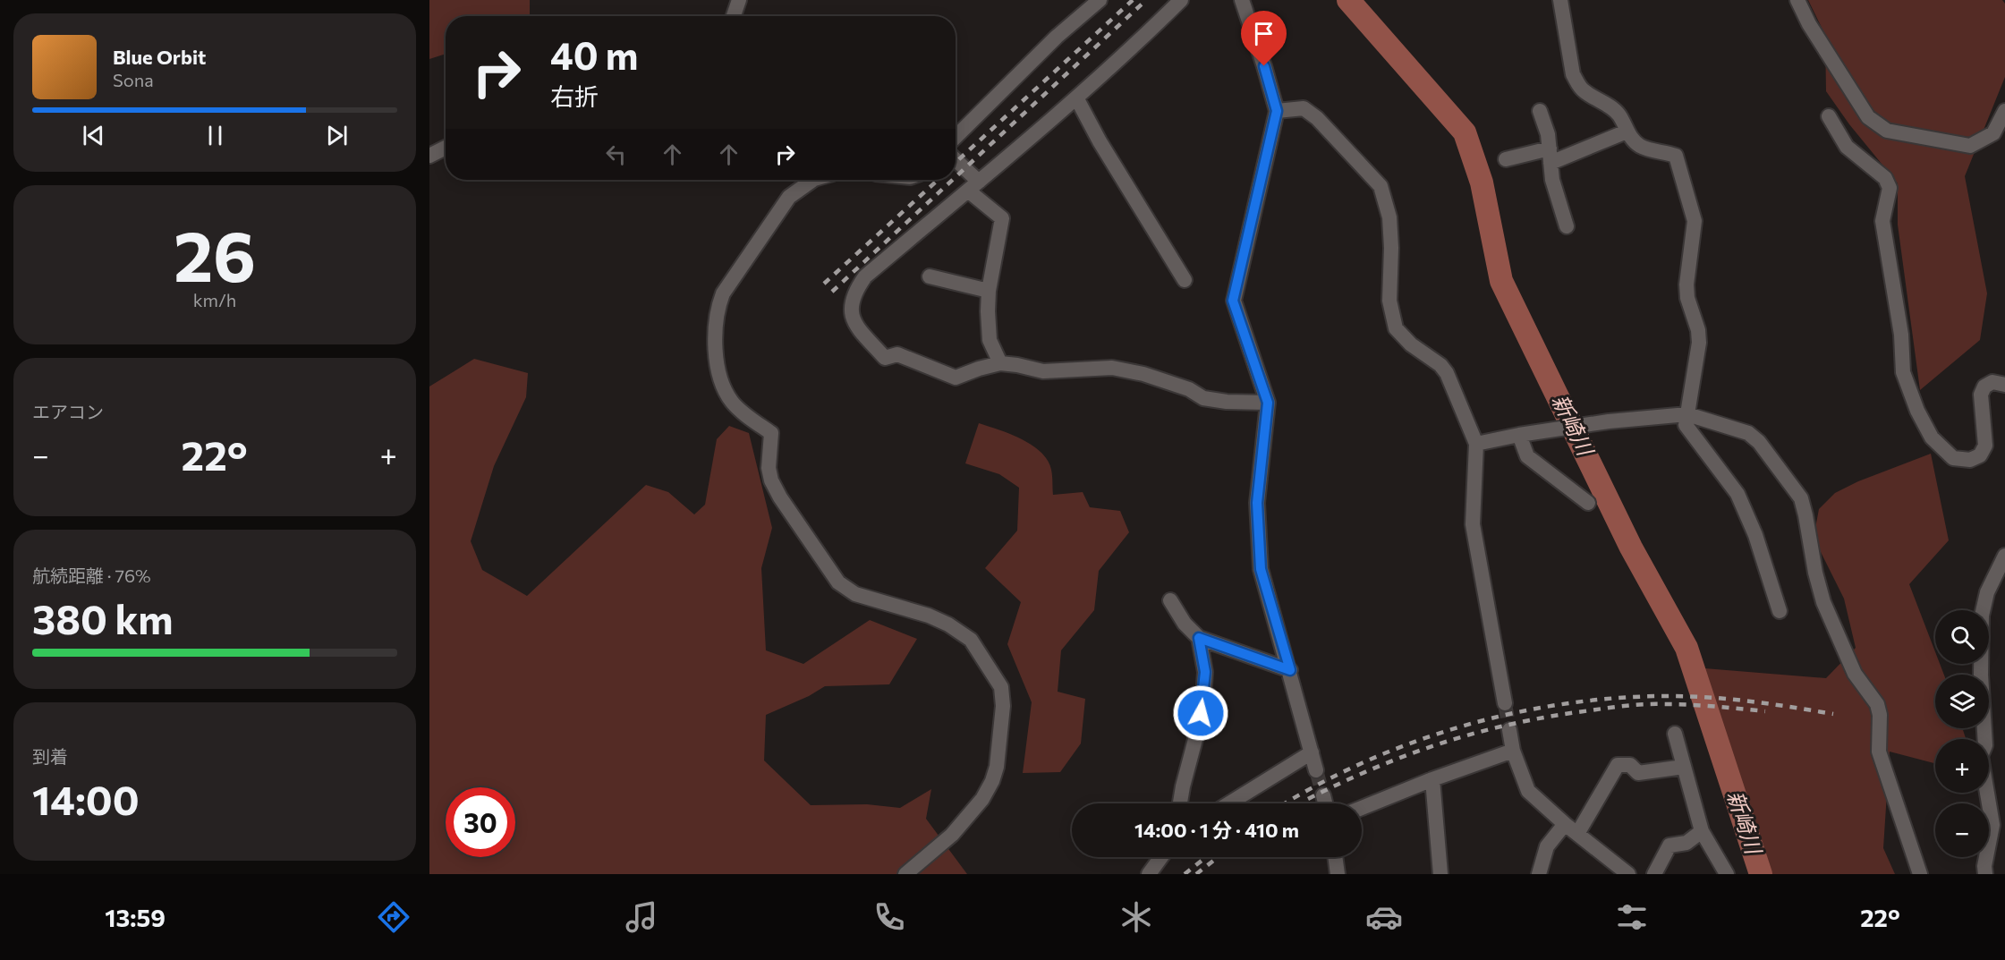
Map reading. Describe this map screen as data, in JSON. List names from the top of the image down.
{
  "water": ["新崎川"],
  "page": {
    "turn": ["40 m", "右折"],
    "song": ["Blue Orbit", "Sona"],
    "tile": [
      ["26", "km/h"],
      "エアコン",
      ["航続距離 · 76%", "380 km"],
      ["到着", "14:00"]
    ],
    "heat": ["−", "22°", "+"],
    "map_buttons": ["+", "−"],
    "limit": "30",
    "trip": "14:00 · 1 分 · 410 m",
    "tabs": ["13:59", "22°"]
  }
}
